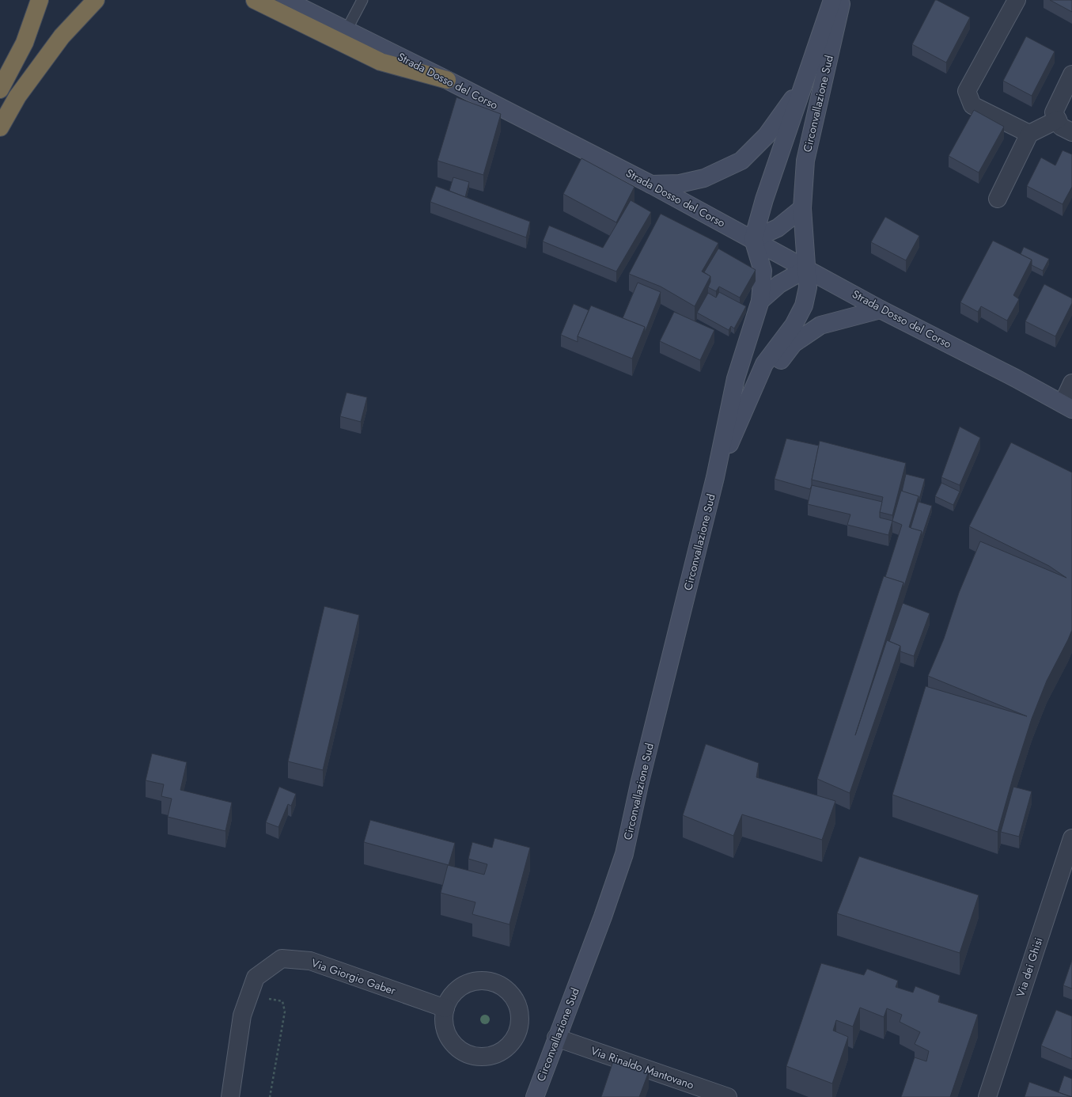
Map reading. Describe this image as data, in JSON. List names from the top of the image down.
{
  "streets": {
    "main road": ["Strada Dosso del Corso", "Circonvallazione Sud"],
    "street": ["Via dei Ghisi", "Via Giorgio Gaber", "Via Rinaldo Mantovano"]
  },
  "crossings": [
    ["Strada Dosso del Corso", "Circonvallazione Sud"],
    ["Circonvallazione Sud", "Via Rinaldo Mantovano"]
  ]
}
